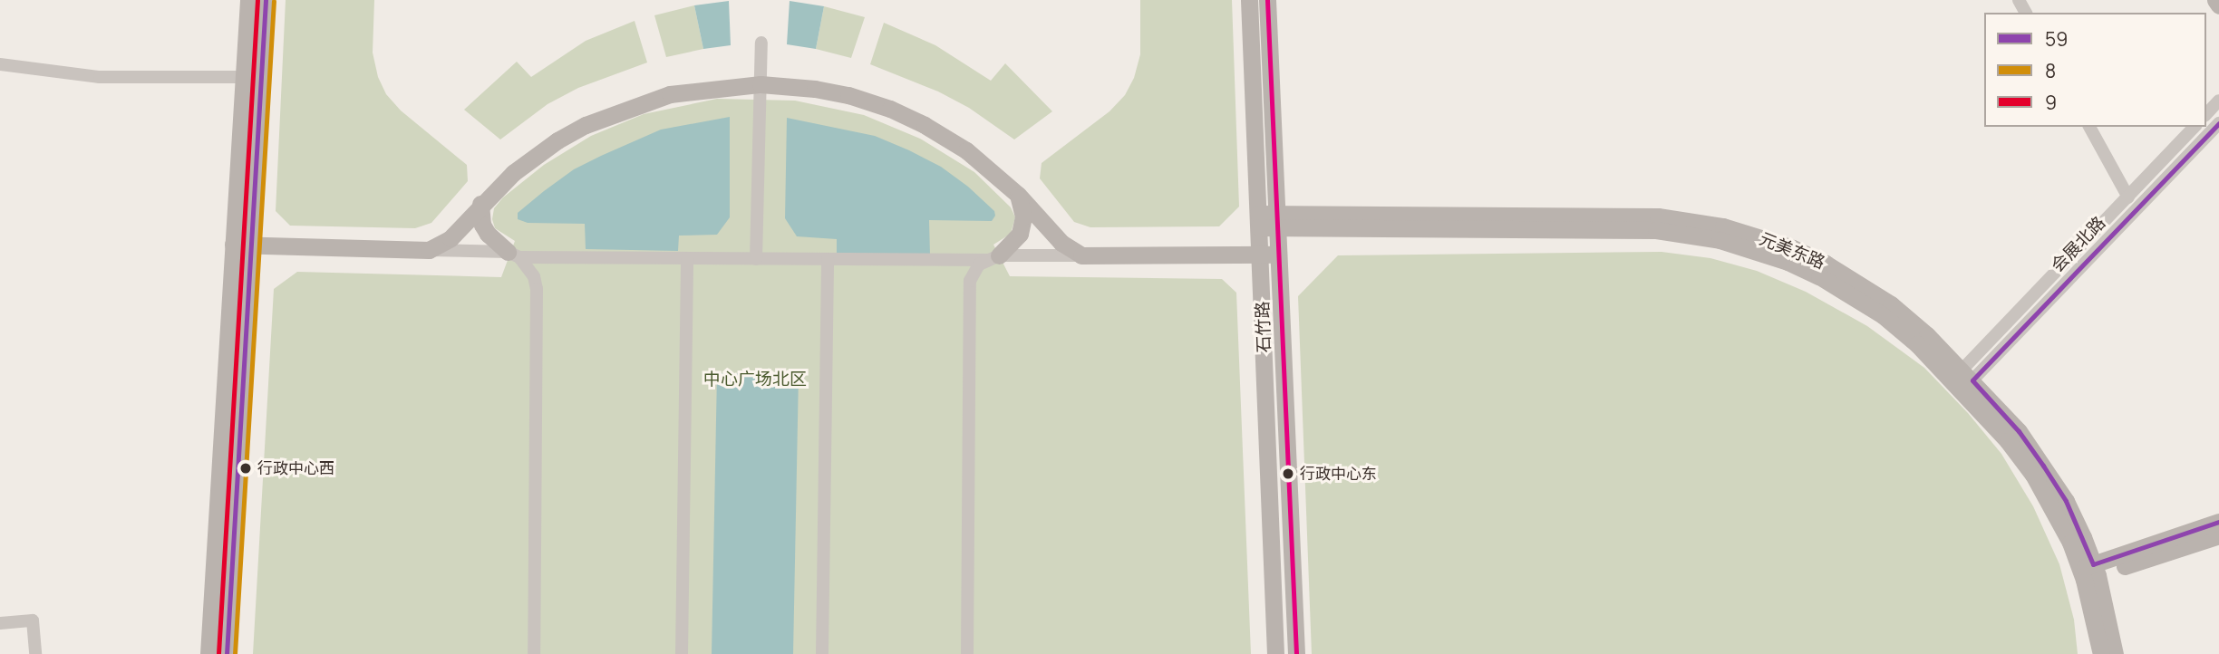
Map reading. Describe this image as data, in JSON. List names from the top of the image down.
{
  "streets": {
    "street": ["会展北路", "元美东路", "石竹路"]
  },
  "crossings": [
    ["会展北路", "元美东路"],
    ["元美东路", "石竹路"]
  ],
  "parks": ["中心广场北区"],
  "places": ["行政中心西", "行政中心东"],
  "lines": ["transit line 59", "transit line 9", "transit line 8"],
  "legend": ["59", "8", "9"]
}
